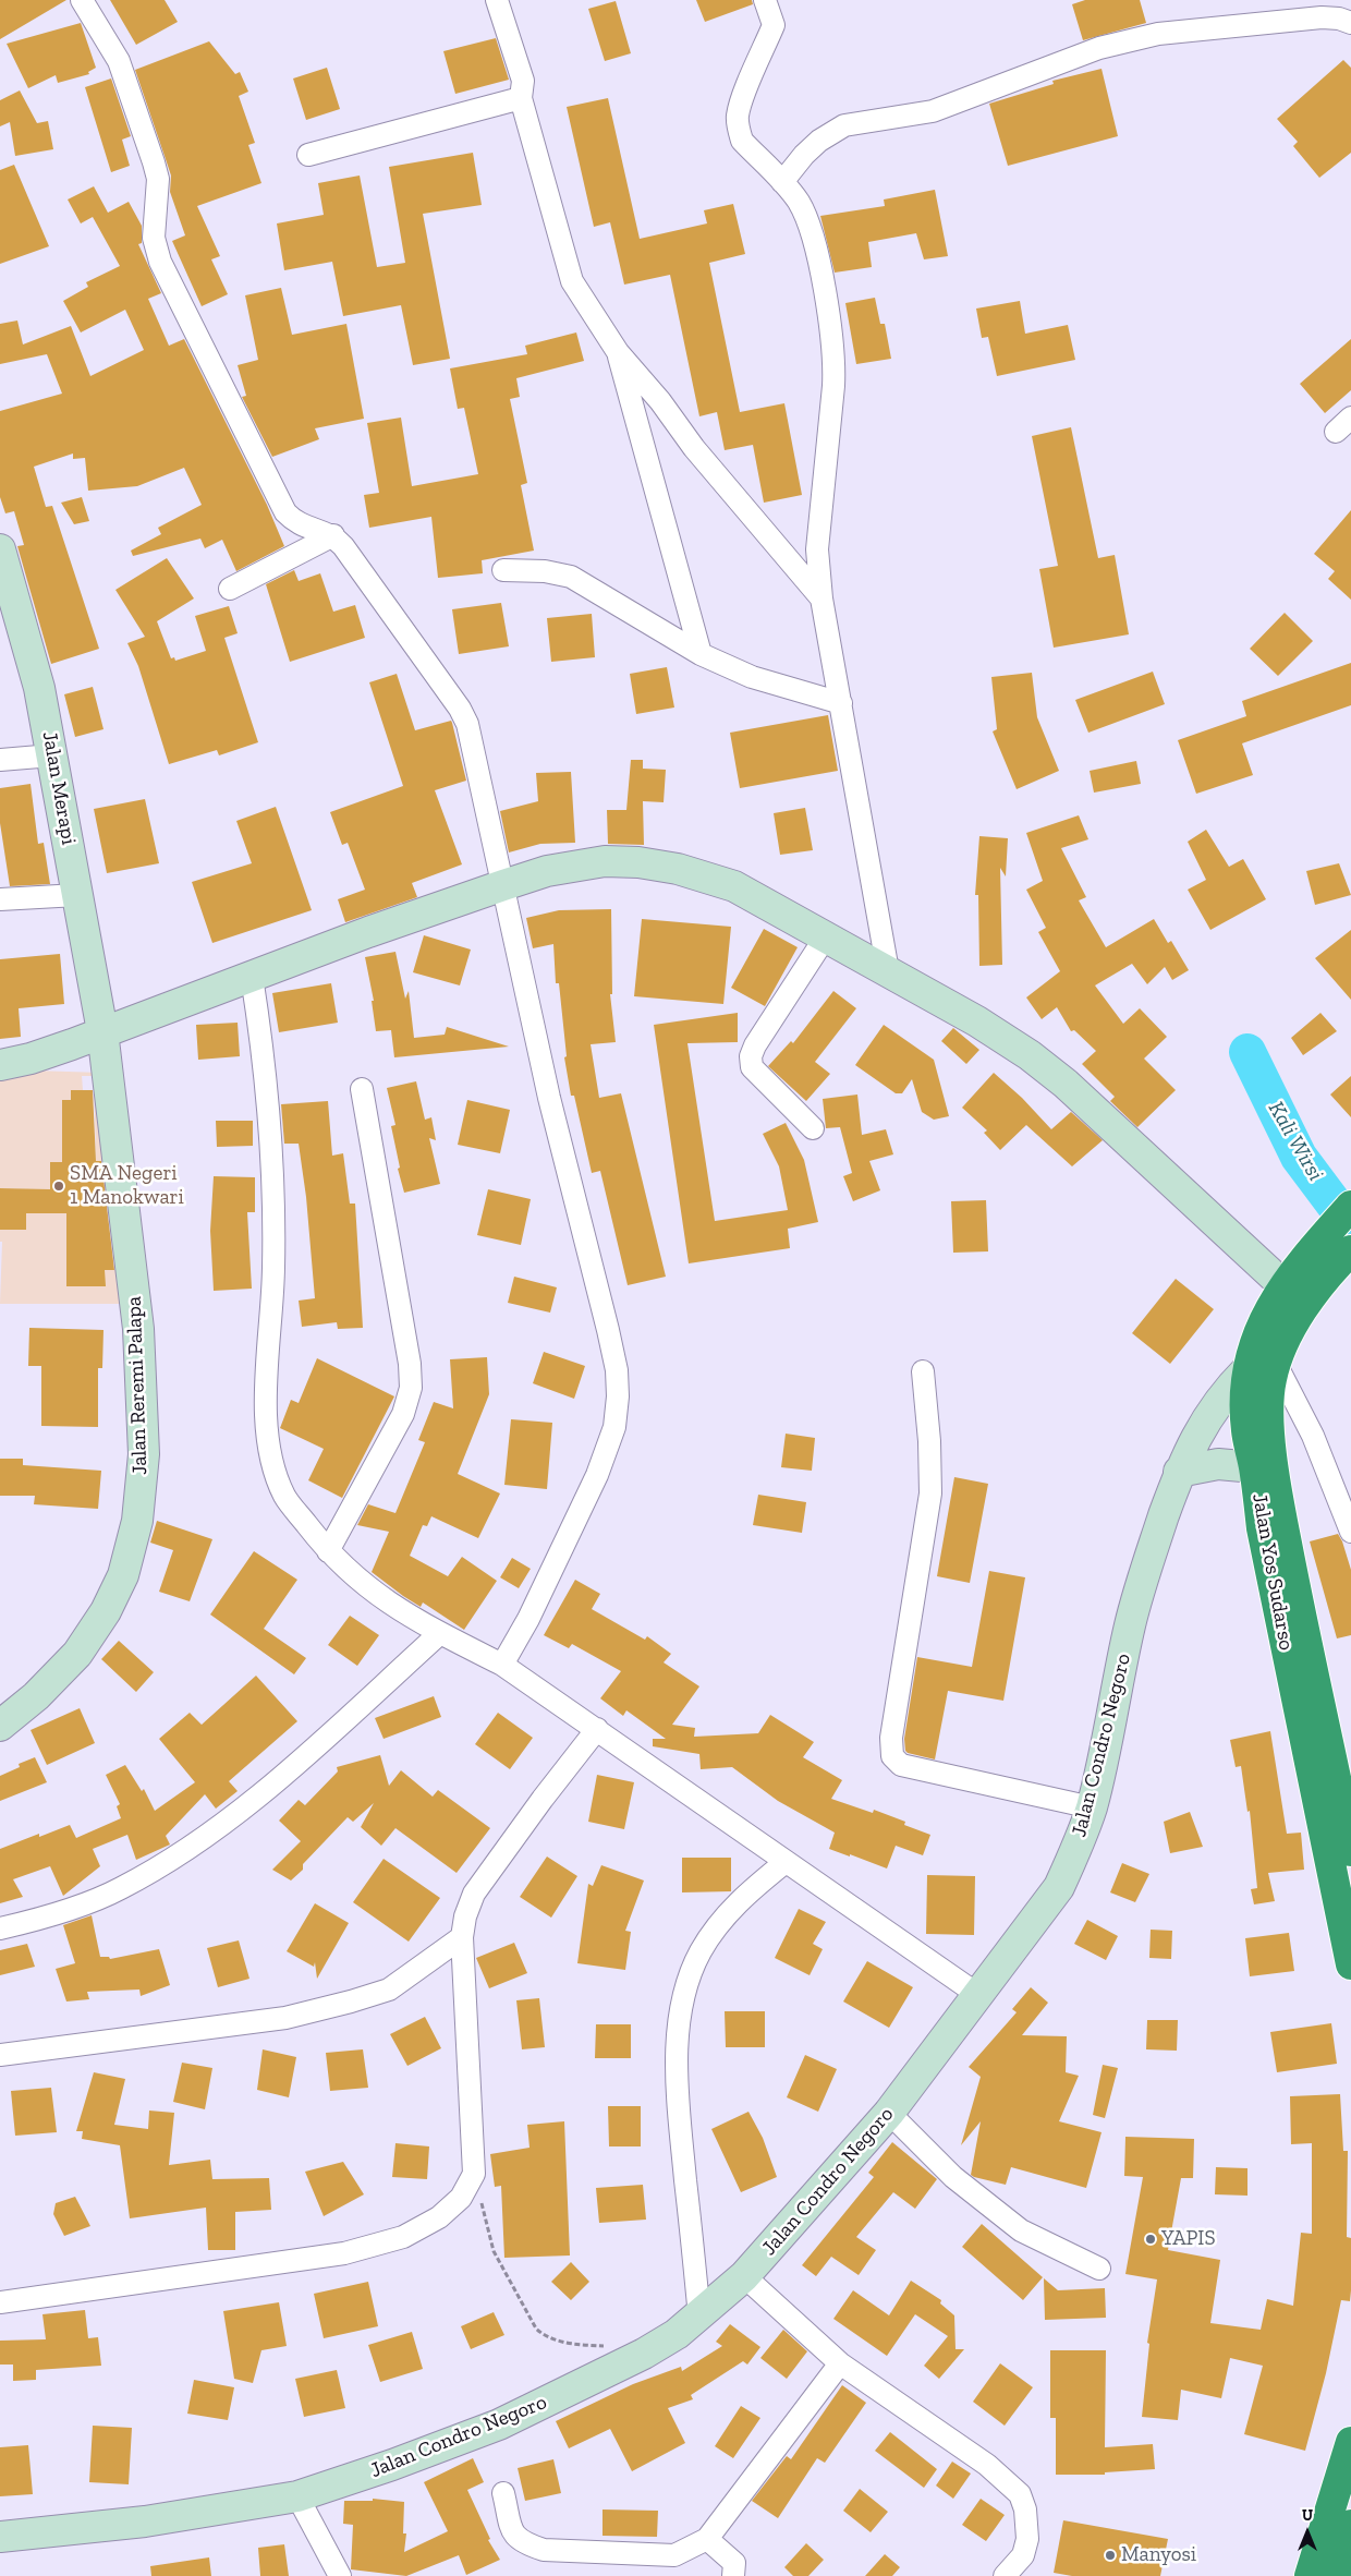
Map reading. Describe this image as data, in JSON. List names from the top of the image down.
{
  "streets": {
    "highway": ["Jalan Yos Sudarso"],
    "street": ["Jalan Merapi", "Jalan Reremi Palapa", "Jalan Condro Negoro"]
  },
  "crossings": [
    ["Jalan Merapi", "Jalan Reremi Palapa"],
    ["Jalan Yos Sudarso", "Jalan Condro Negoro"]
  ],
  "water": ["Kali Wirsi"],
  "places": ["SMA Negeri 1 Manokwari", "YAPIS", "Manyosi"],
  "north": "top"
}
